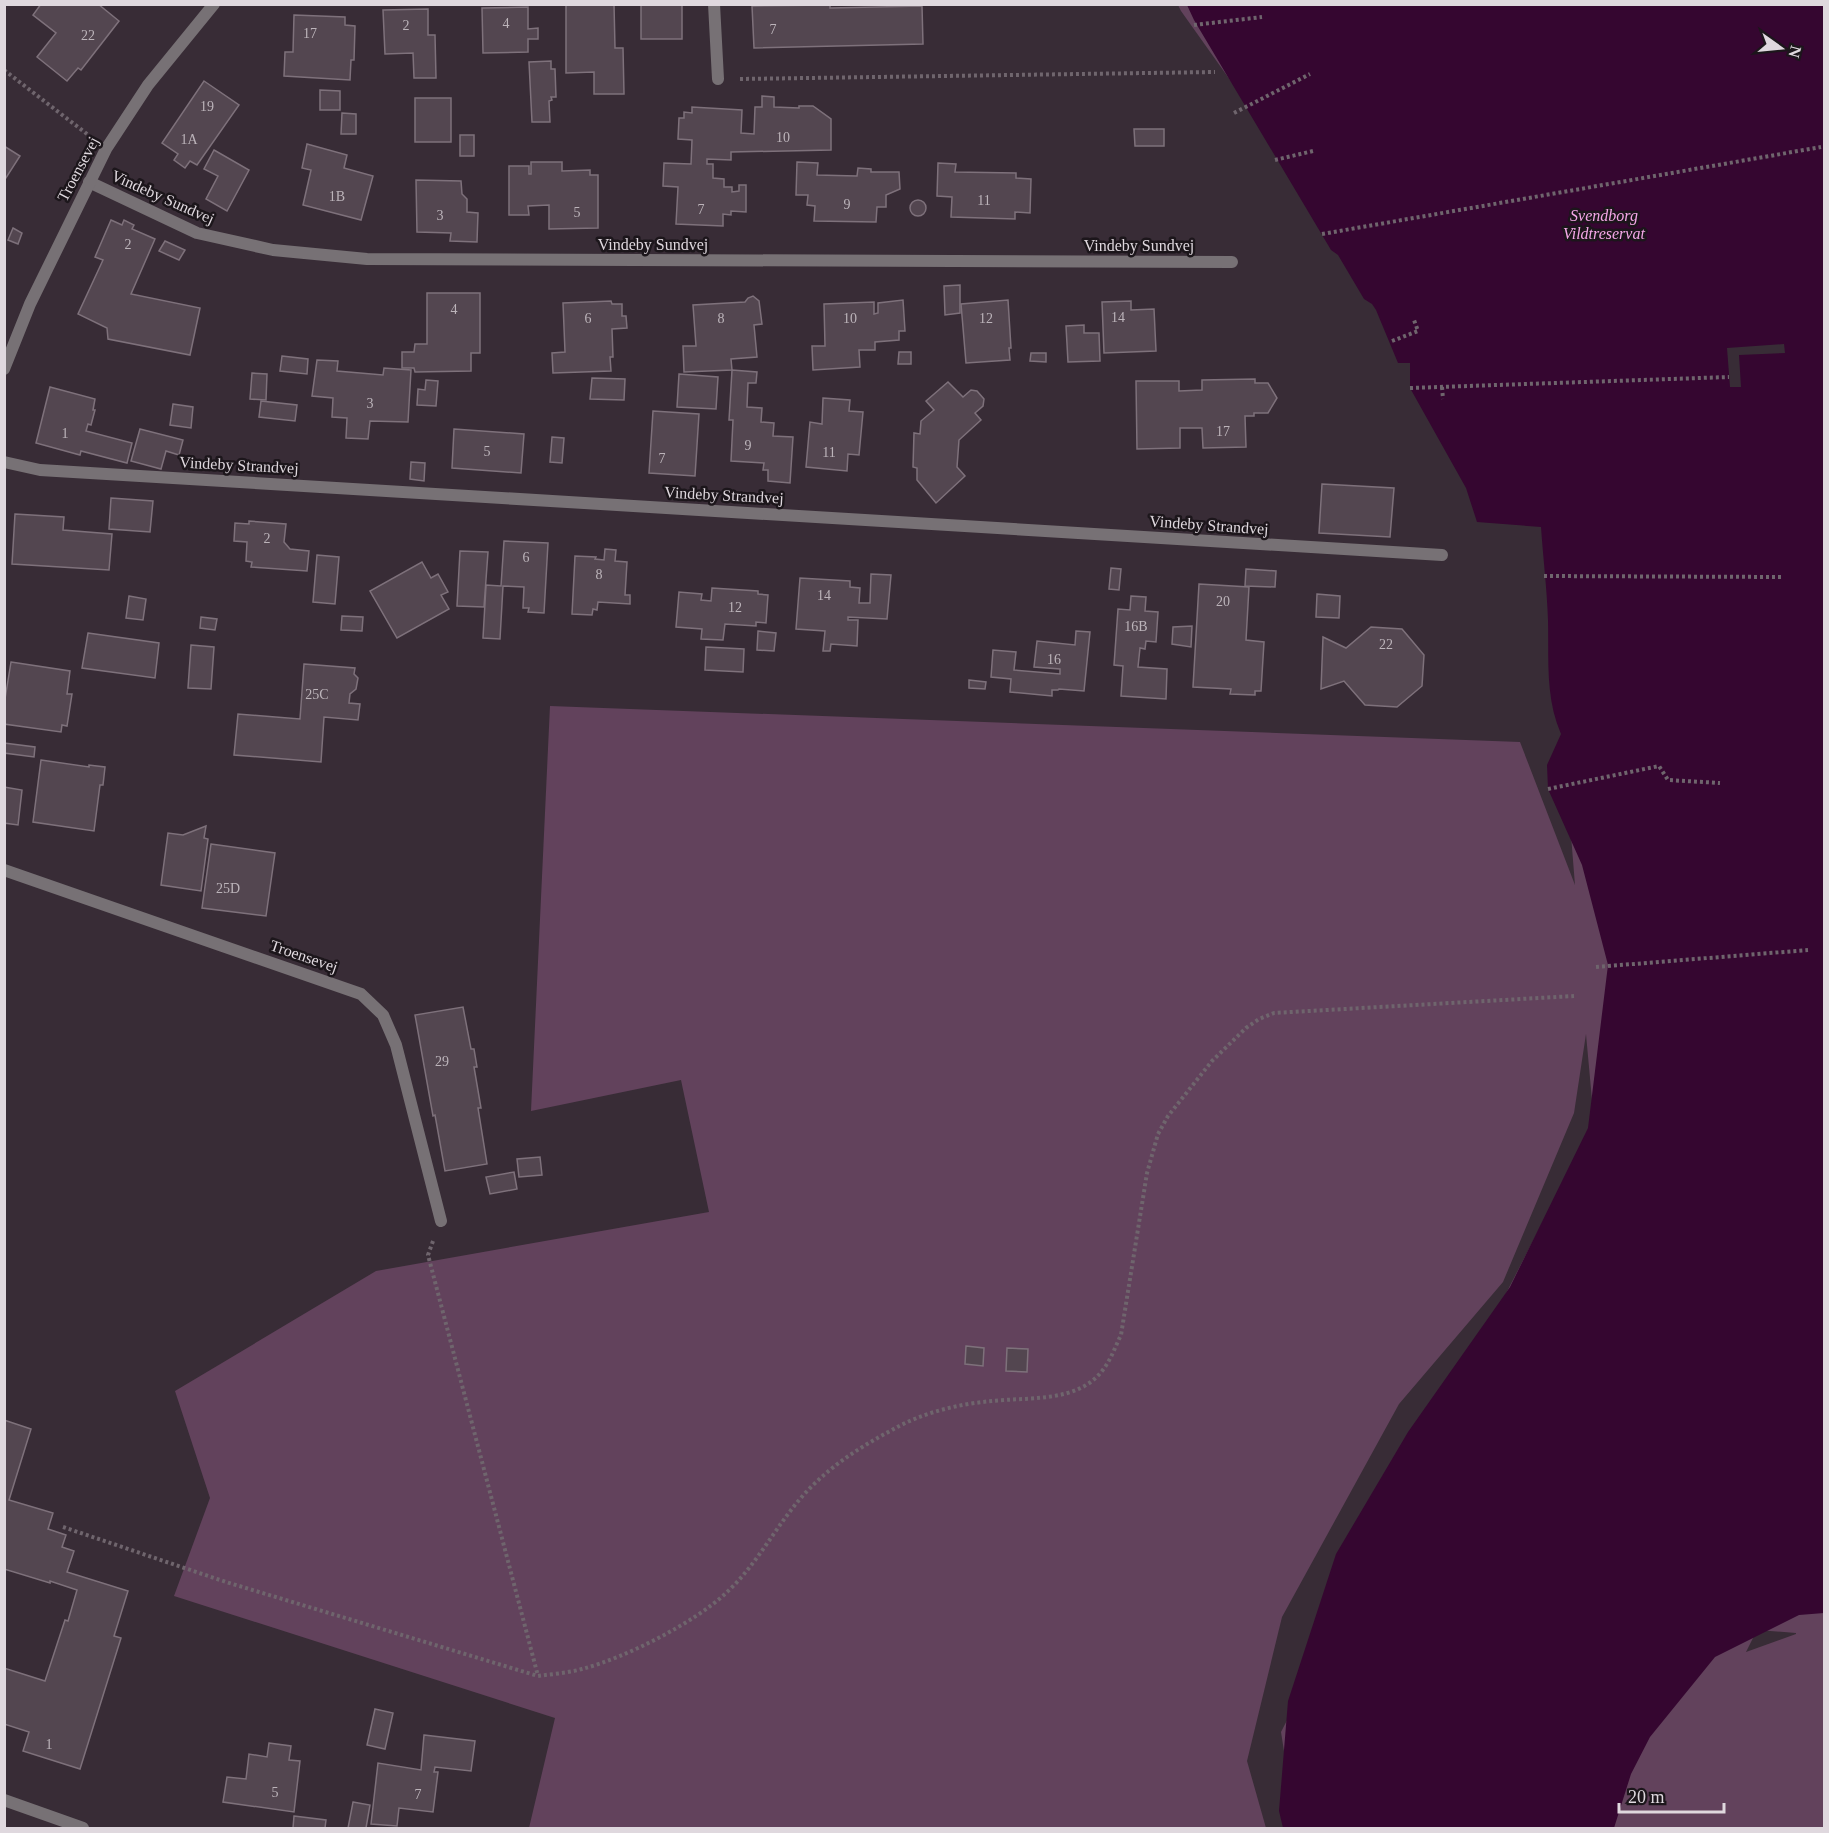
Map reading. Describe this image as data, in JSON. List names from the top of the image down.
{
  "streets": {
    "street": ["Troensevej", "Vindeby Sundvej", "Vindeby Strandvej"]
  },
  "crossings": [
    ["Troensevej", "Vindeby Sundvej"]
  ],
  "parks": ["Svendborg Vildtreservat"],
  "house_numbers": [
    "4",
    "2",
    "7",
    "17",
    "22",
    "19",
    "10",
    "1A",
    "1B",
    "11",
    "9",
    "7",
    "5",
    "3",
    "2",
    "4",
    "14",
    "6",
    "8",
    "10",
    "12",
    "3",
    "17",
    "1",
    "9",
    "5",
    "11",
    "7",
    "2",
    "6",
    "8",
    "14",
    "20",
    "12",
    "16B",
    "22",
    "16",
    "25C",
    "25D",
    "29",
    "1",
    "5",
    "7"
  ],
  "scale_bar": "20 m",
  "north": "right"
}
